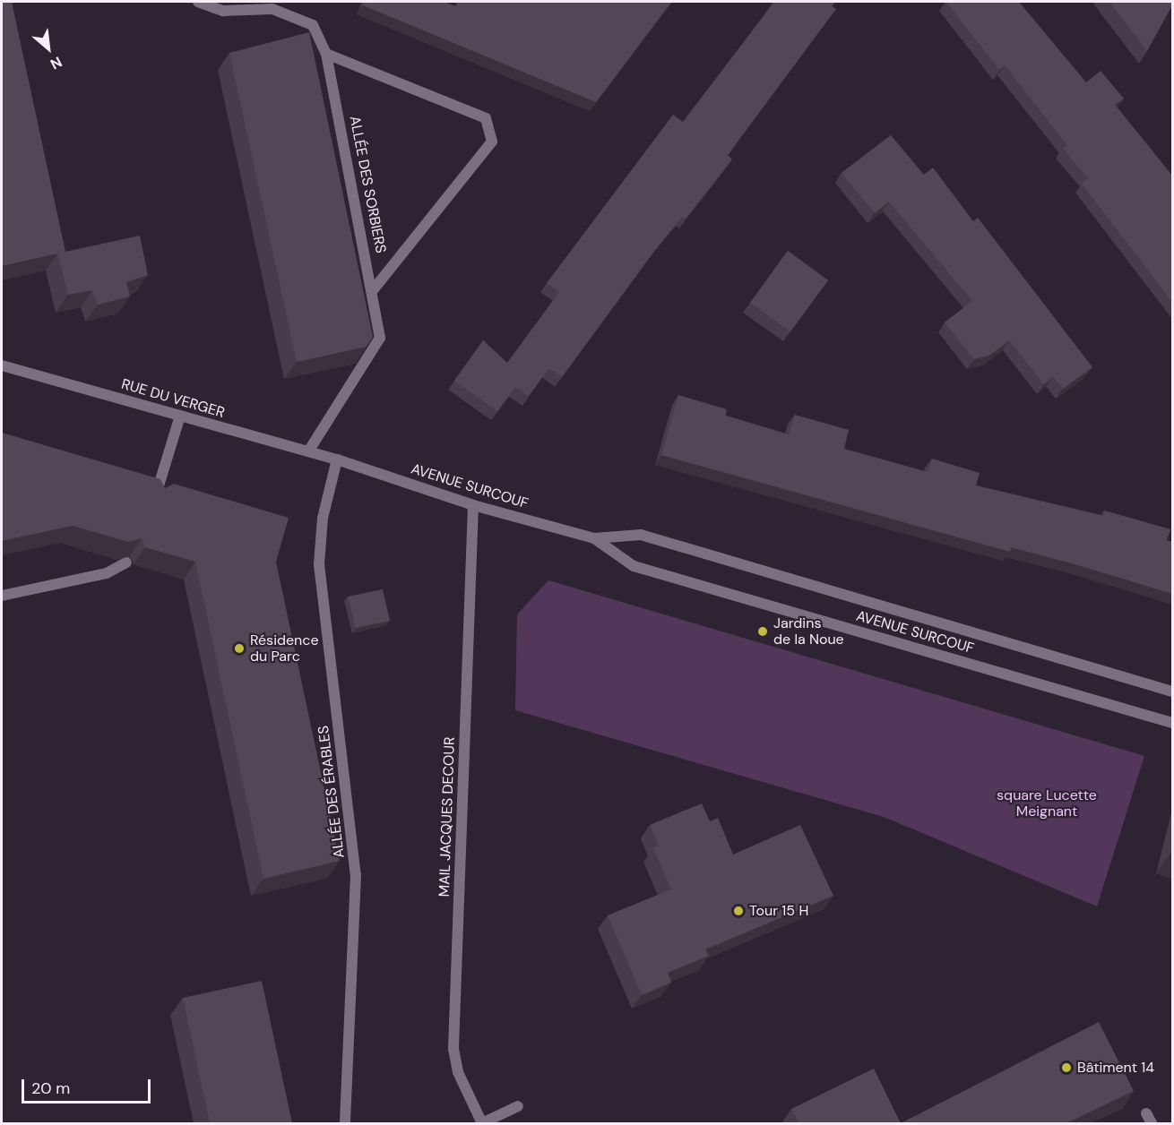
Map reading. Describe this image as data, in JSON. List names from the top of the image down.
{
  "streets": {
    "street": [
      "ALLÉE DES SORBIERS",
      "RUE DU VERGER",
      "AVENUE SURCOUF",
      "ALLÉE DES ÉRABLES",
      "MAIL JACQUES DECOUR"
    ]
  },
  "crossings": [
    ["ALLÉE DES SORBIERS", "RUE DU VERGER"],
    ["RUE DU VERGER", "AVENUE SURCOUF"],
    ["RUE DU VERGER", "ALLÉE DES ÉRABLES"],
    ["AVENUE SURCOUF", "ALLÉE DES ÉRABLES"],
    ["AVENUE SURCOUF", "MAIL JACQUES DECOUR"]
  ],
  "parks": ["square Lucette Meignant"],
  "places": [
    "Jardins de la Noue",
    "Résidence du Parc",
    "Tour 15 H",
    "Bâtiment 14"
  ],
  "scale_bar": "20 m",
  "north": "bottom right"
}
